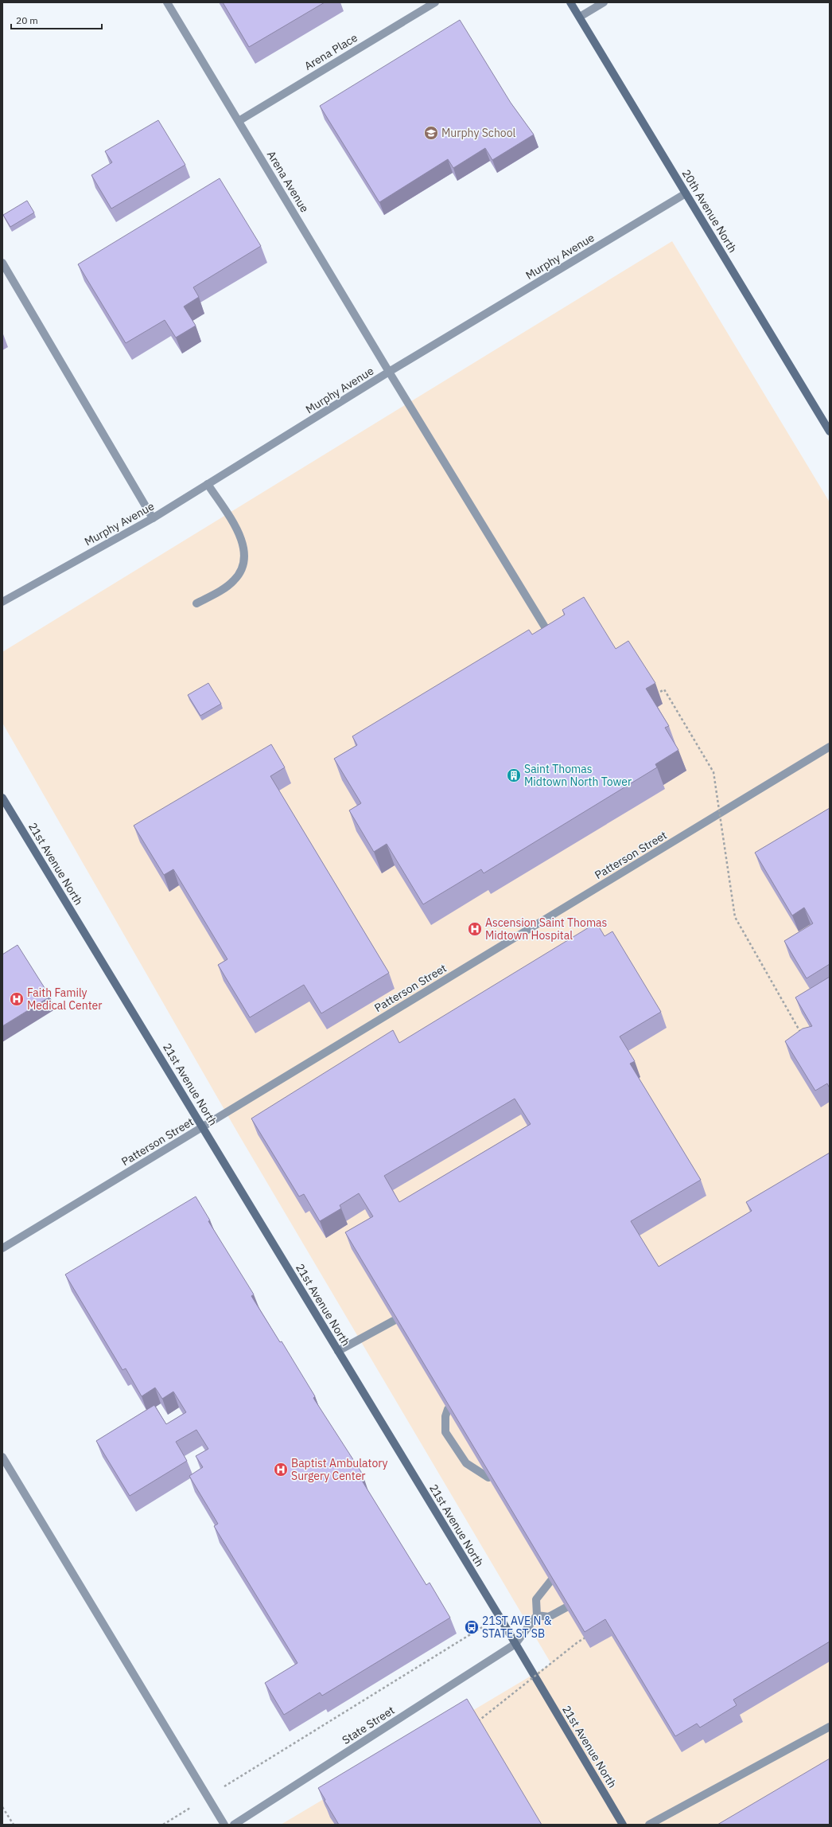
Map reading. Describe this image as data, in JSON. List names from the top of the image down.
{
  "streets": {
    "main road": ["20th Avenue North", "21st Avenue North"],
    "street": [
      "Arena Place",
      "Arena Avenue",
      "Murphy Avenue",
      "Patterson Street",
      "State Street"
    ]
  },
  "crossings": [
    ["Arena Place", "Arena Avenue"],
    ["Arena Avenue", "Murphy Avenue"],
    ["20th Avenue North", "Murphy Avenue"],
    ["Patterson Street", "21st Avenue North"],
    ["21st Avenue North", "State Street"]
  ],
  "places": {
    "school or university": ["Murphy School"],
    "building": ["Saint Thomas Midtown North Tower"],
    "hospital": ["Ascension Saint Thomas Midtown Hospital", "Faith Family Medical Center", "Baptist Ambulatory Surgery Center"],
    "bus stop": ["21ST AVE N & STATE ST SB"]
  },
  "scale_bar": "20 m"
}
